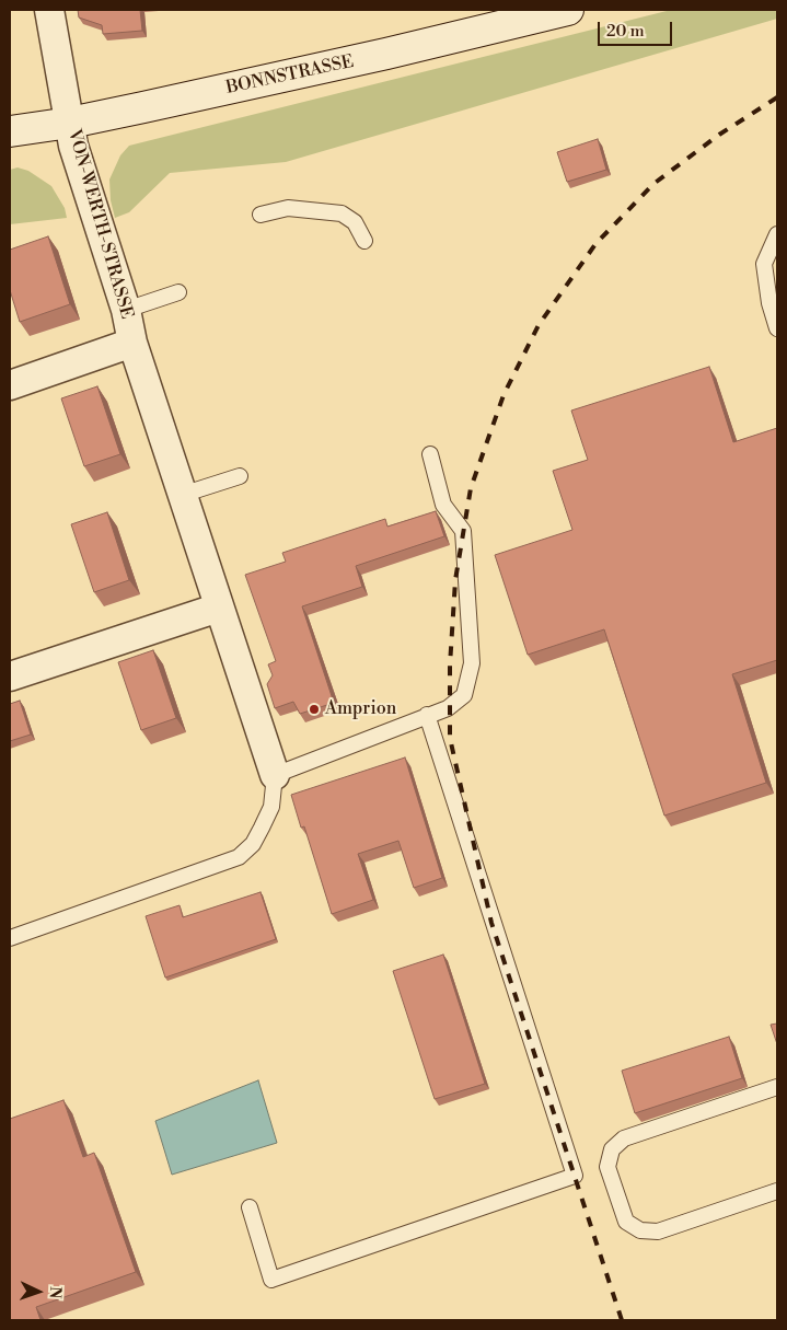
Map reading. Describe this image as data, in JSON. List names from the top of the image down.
{
  "streets": {
    "main road": ["BONNSTRASSE"],
    "street": ["VON-WERTH-STRASSE"]
  },
  "crossings": [
    ["BONNSTRASSE", "VON-WERTH-STRASSE"]
  ],
  "places": ["Amprion"],
  "scale_bar": "20 m",
  "north": "right"
}
